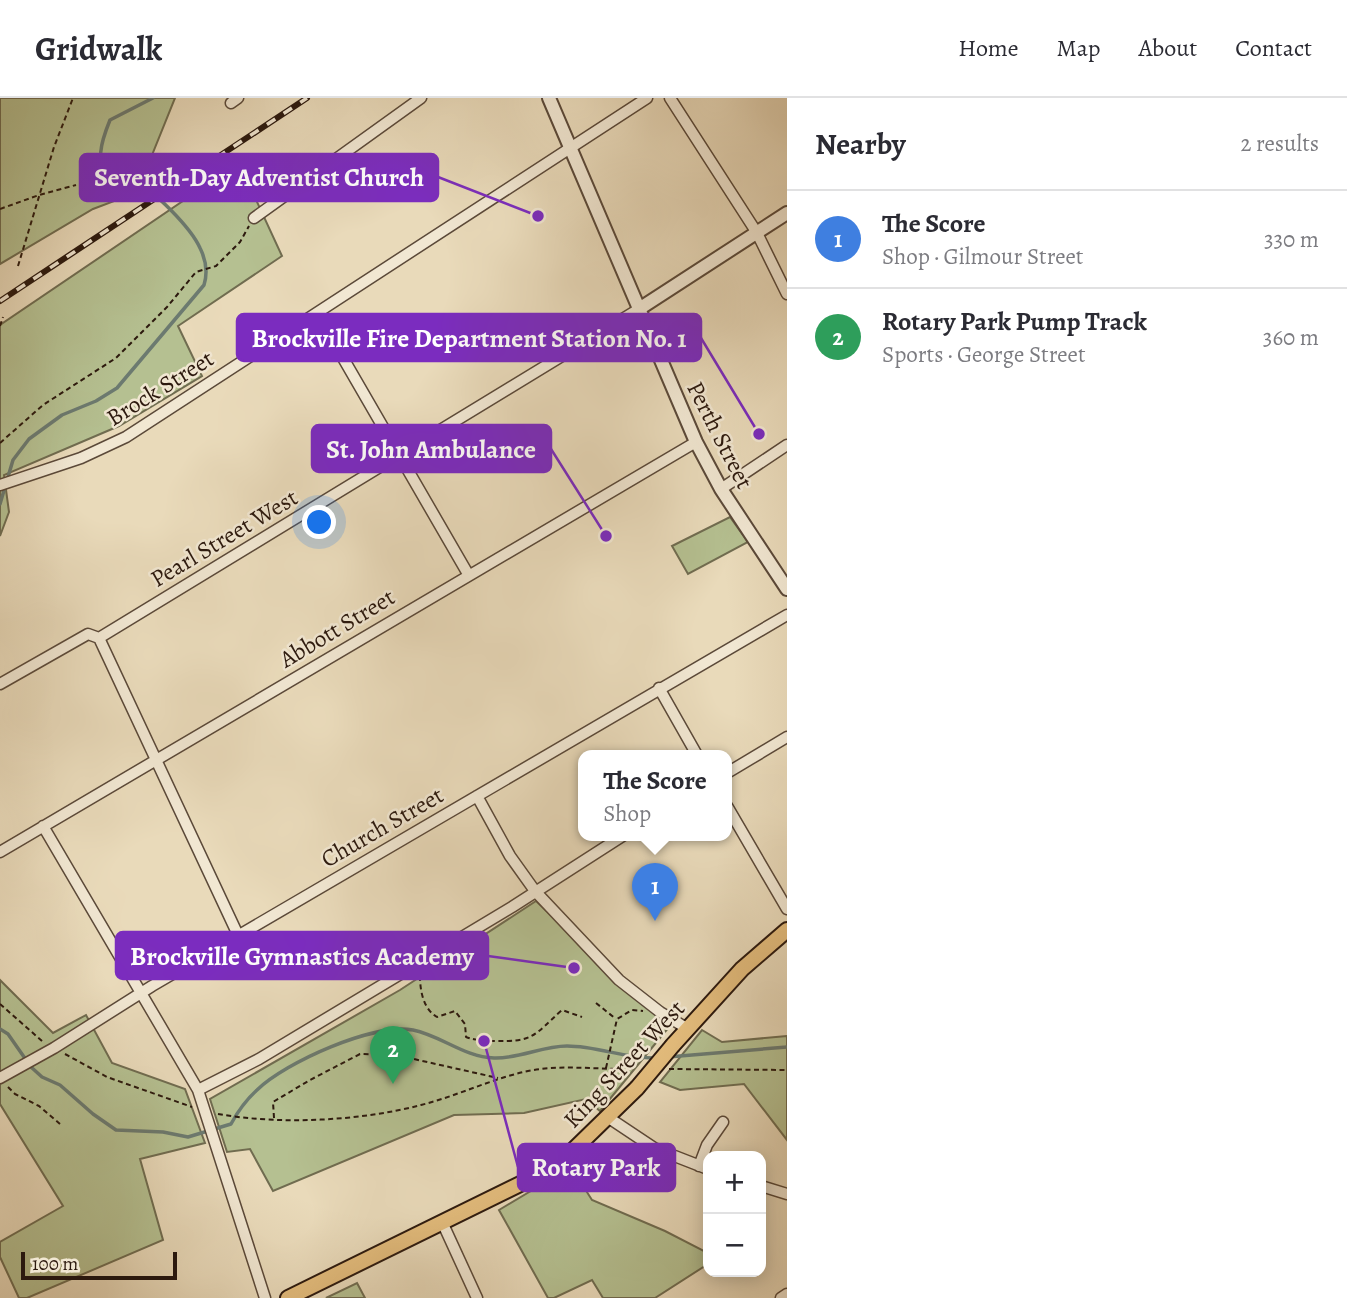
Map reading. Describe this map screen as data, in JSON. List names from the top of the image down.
{
  "streets": {
    "main road": ["King Street West"],
    "street": [
      "Brock Street",
      "Perth Street",
      "Pearl Street West",
      "Abbott Street",
      "Church Street"
    ]
  },
  "crossings": [
    ["Brock Street", "Perth Street"],
    ["Perth Street", "Pearl Street West"],
    ["Perth Street", "Abbott Street"]
  ],
  "places": [
    "Seventh-Day Adventist Church",
    "Brockville Fire Department Station No. 1",
    "St. John Ambulance",
    "Brockville Gymnastics Academy",
    "Rotary Park"
  ],
  "scale_bar": "100 m",
  "page": {
    "header": "Gridwalk",
    "nav": [
      "Home",
      "Map",
      "About",
      "Contact"
    ],
    "heading": ["Nearby", "2 results"],
    "list": [
      {
        "mark": "1",
        "name": "The Score",
        "note": "Shop · Gilmour Street",
        "value": "330 m"
      },
      {
        "mark": "2",
        "name": "Rotary Park Pump Track",
        "note": "Sports · George Street",
        "value": "360 m"
      }
    ],
    "popup": ["The Score", "Shop"],
    "pins": ["1", "2"],
    "map_buttons": ["+", "−"],
    "scale": "100 m"
  }
}
